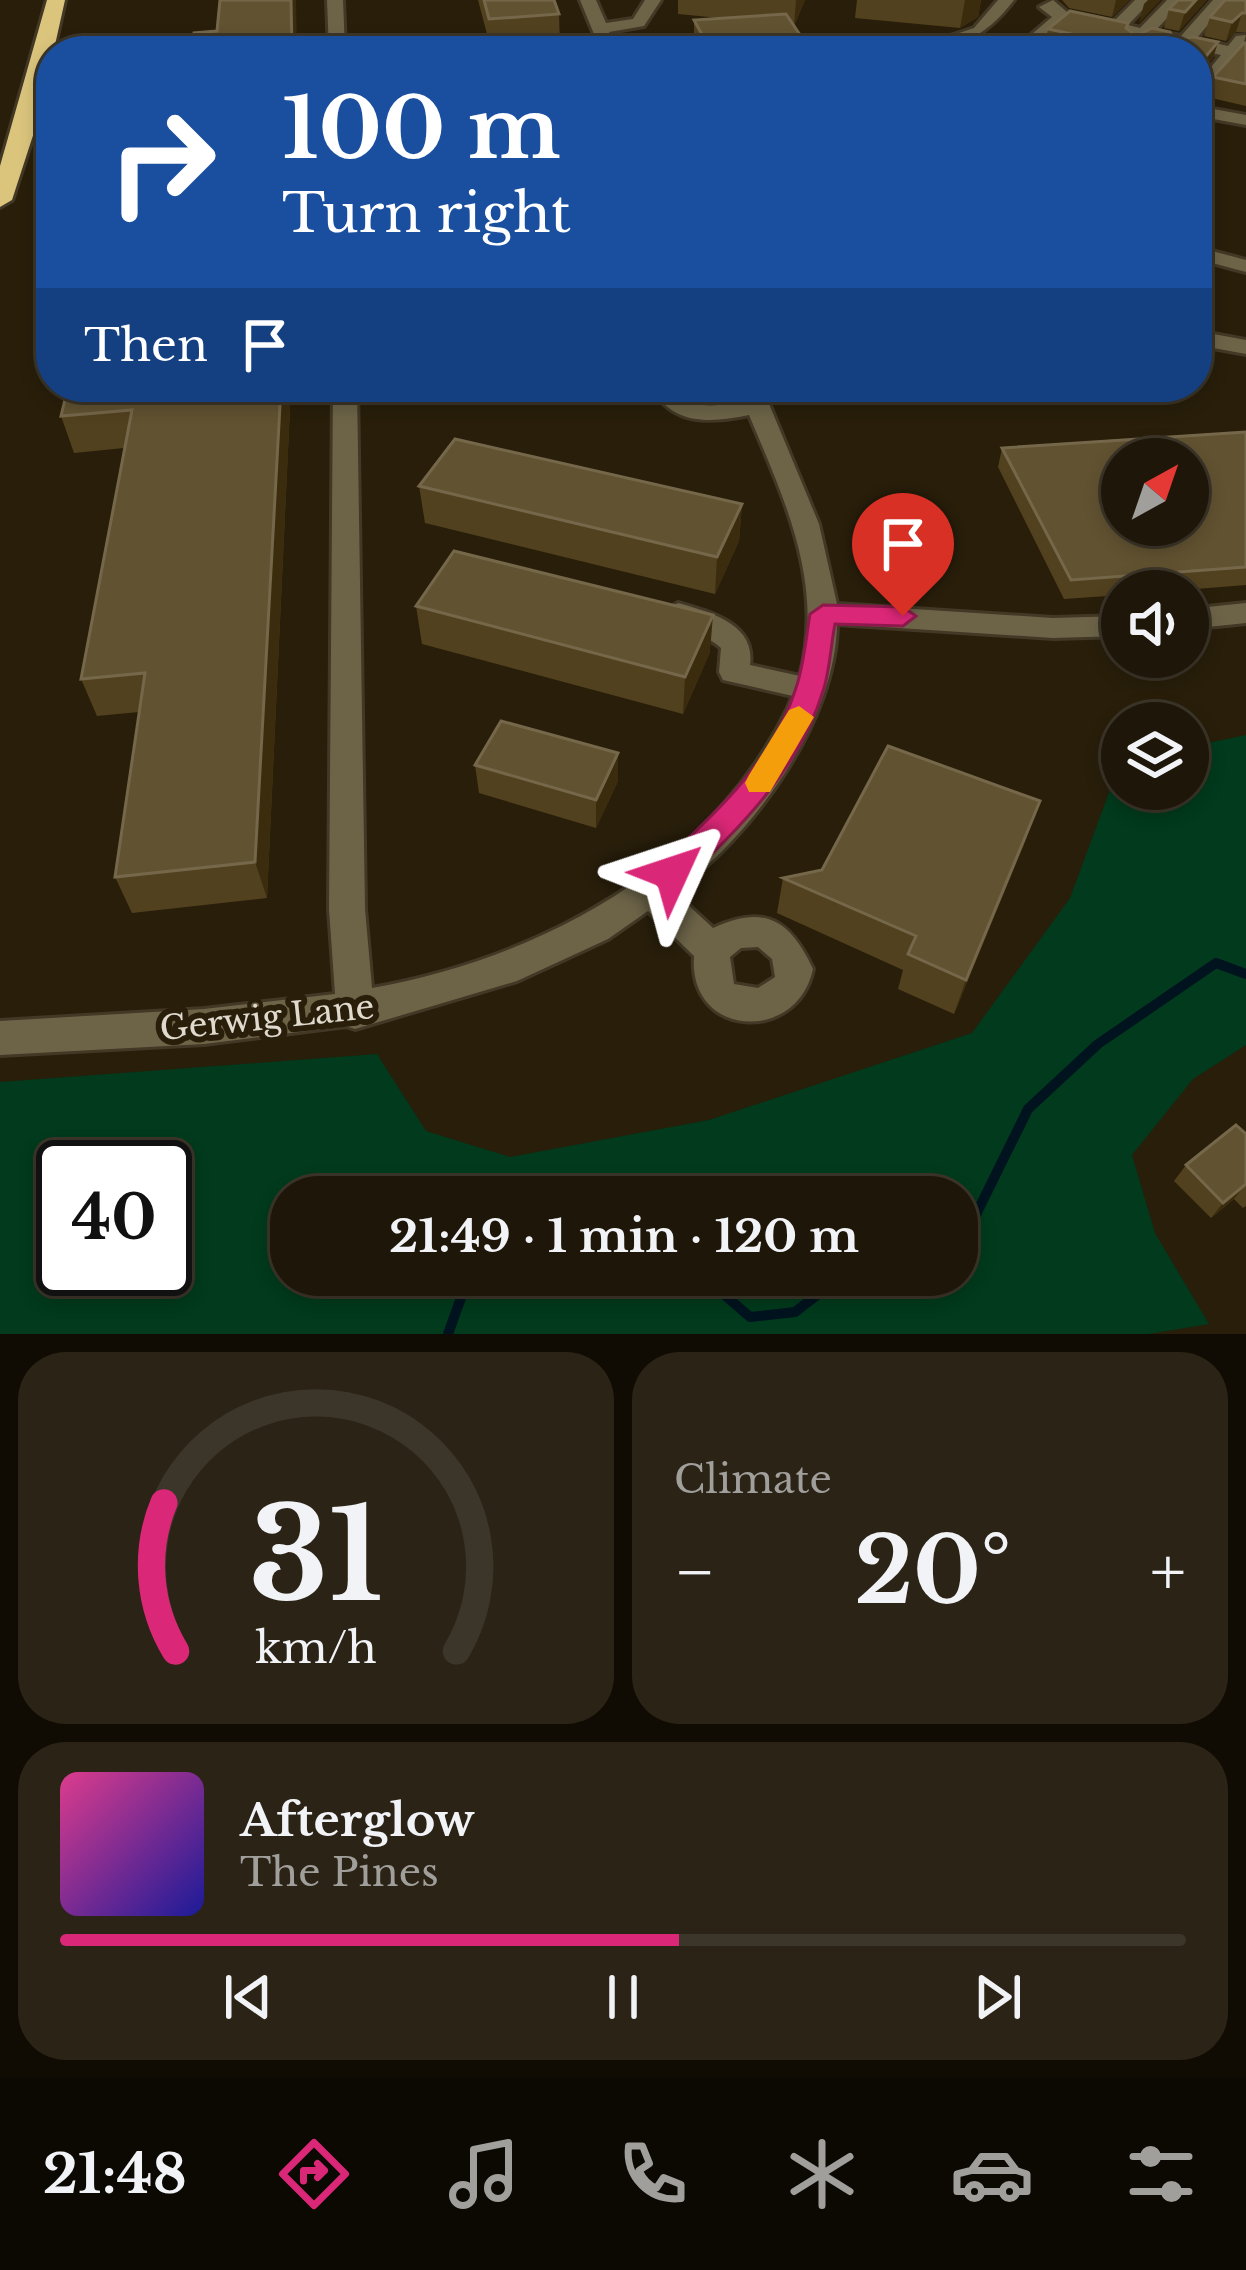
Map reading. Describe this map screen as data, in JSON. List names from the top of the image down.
{
  "streets": {
    "street": ["Gerwig Lane"]
  },
  "north": "top right",
  "page": {
    "turn": ["100 m", "Turn right"],
    "then": "Then",
    "limit": "40",
    "trip": "21:49 · 1 min · 120 m",
    "tile": "Climate",
    "heat": ["−", "20°", "+"],
    "song": ["Afterglow", "The Pines"],
    "tabs": "21:48",
    "gauge": ["31", "km/h"]
  }
}
